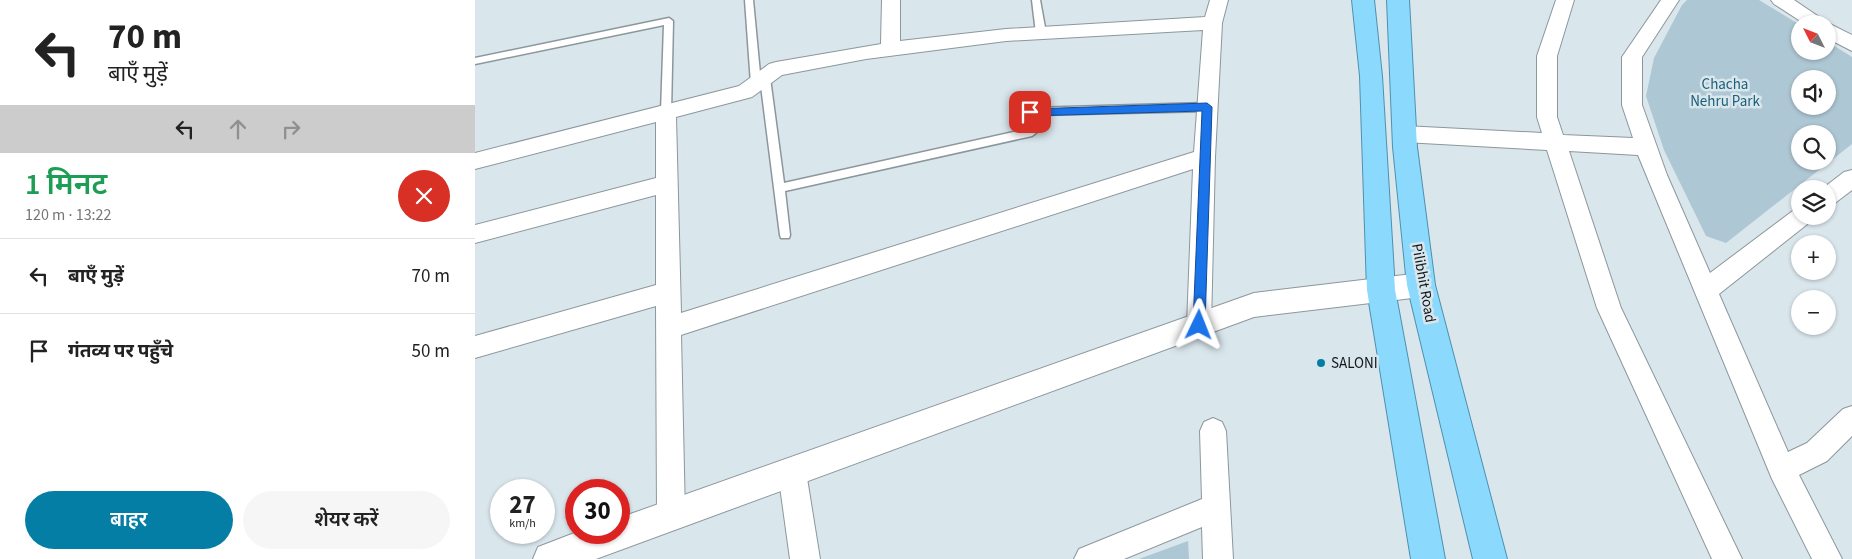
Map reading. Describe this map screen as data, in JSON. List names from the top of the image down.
{
  "streets": {
    "highway": ["Pilibhit Road"]
  },
  "parks": ["Chacha Nehru Park"],
  "places": ["SALONI"],
  "north": "top left",
  "page": {
    "turn": ["70 m", "बाएँ मुड़ें"],
    "map_buttons": ["+", "−"],
    "heading": ["1 मिनट", "120 m · 13:22"],
    "list": [
      {
        "name": "बाएँ मुड़ें",
        "value": "70 m"
      },
      {
        "name": "गंतव्य पर पहुँचे",
        "value": "50 m"
      }
    ],
    "speed": "27 km/h",
    "limit": "30",
    "buttons": ["बाहर", "शेयर करें"]
  }
}
